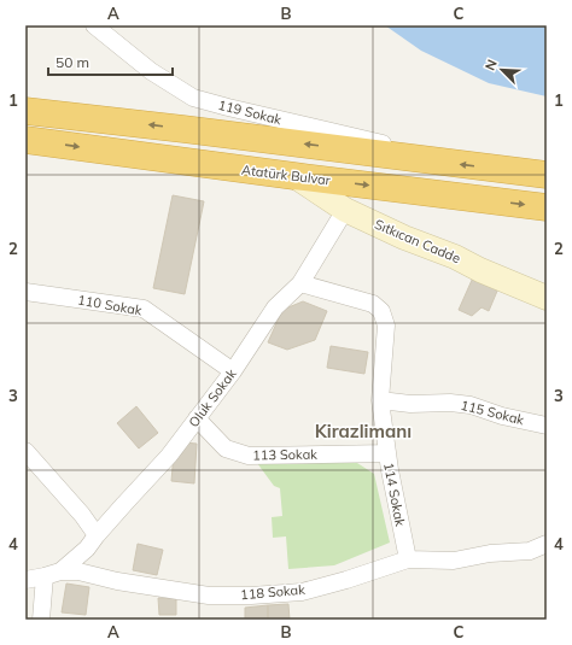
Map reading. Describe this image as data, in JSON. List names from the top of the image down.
{
  "streets": {
    "highway": ["Atatürk Bulvar"],
    "street": [
      "119 Sokak",
      "Sıtkıcan Cadde",
      "110 Sokak",
      "Oluk Sokak",
      "115 Sokak",
      "113 Sokak",
      "114 Sokak",
      "118 Sokak"
    ]
  },
  "crossings": [
    ["Atatürk Bulvar", "Sıtkıcan Cadde"],
    ["Sıtkıcan Cadde", "Oluk Sokak"],
    ["110 Sokak", "Oluk Sokak"],
    ["Oluk Sokak", "113 Sokak"],
    ["Oluk Sokak", "114 Sokak"],
    ["Oluk Sokak", "118 Sokak"],
    ["115 Sokak", "114 Sokak"],
    ["113 Sokak", "114 Sokak"],
    ["114 Sokak", "118 Sokak"]
  ],
  "districts": ["Kirazlimanı"],
  "scale_bar": "50 m",
  "north": "top left",
  "grid": {
    "columns": ["A", "B", "C"],
    "rows": [
      "1",
      "2",
      "3",
      "4"
    ]
  }
}
